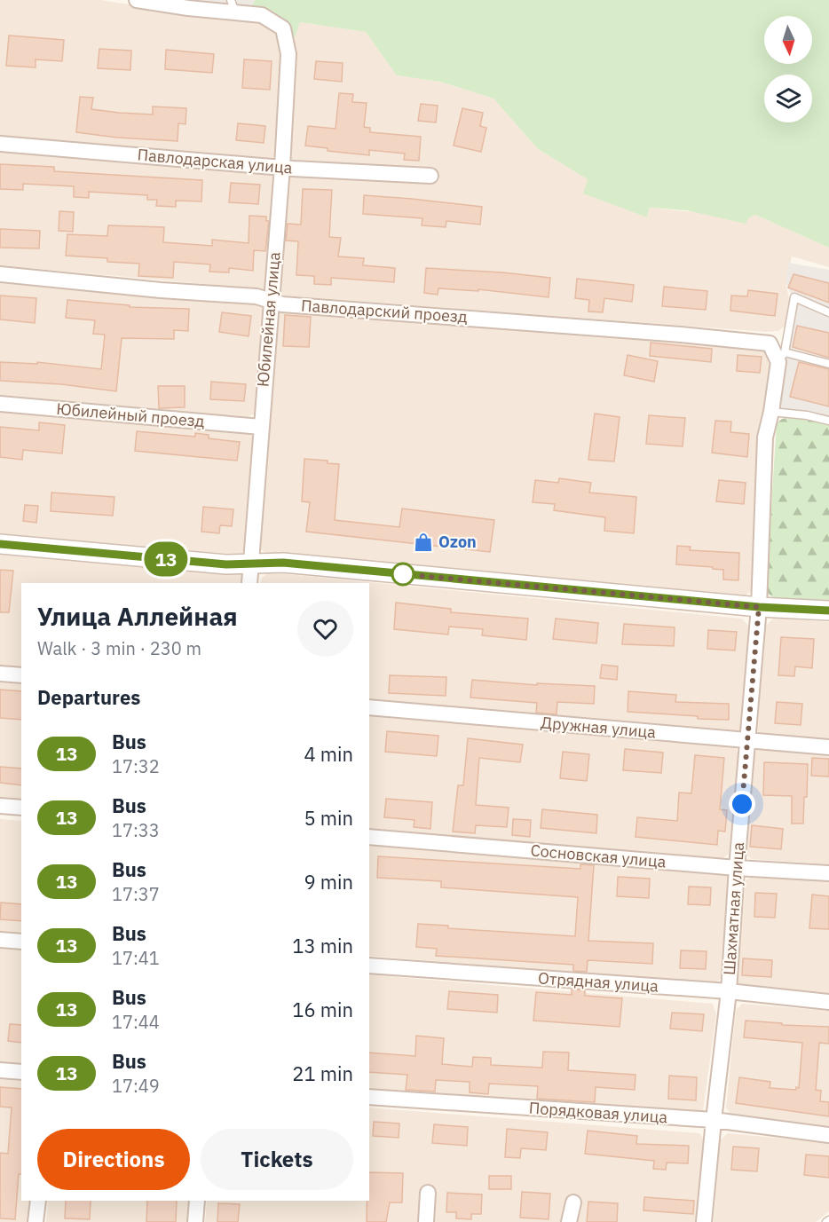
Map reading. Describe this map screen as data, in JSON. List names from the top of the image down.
{
  "streets": {
    "street": [
      "Павлодарская улица",
      "Павлодарский проезд",
      "Юбилейная улица",
      "Юбилейный проезд",
      "Дружная улица",
      "Сосновская улица",
      "Шахматная улица",
      "Отрядная улица",
      "Порядковая улица"
    ]
  },
  "crossings": [
    ["Павлодарская улица", "Юбилейная улица"],
    ["Павлодарский проезд", "Юбилейная улица"],
    ["Павлодарский проезд", "Шахматная улица"],
    ["Юбилейная улица", "Юбилейный проезд"],
    ["Дружная улица", "Шахматная улица"],
    ["Сосновская улица", "Шахматная улица"],
    ["Шахматная улица", "Отрядная улица"],
    ["Шахматная улица", "Порядковая улица"]
  ],
  "places": {
    "shop": ["Ozon"]
  },
  "lines": ["bus line 13"],
  "north": "bottom",
  "page": {
    "on_map": "13",
    "heading": [
      ["Улица Аллейная", "Walk · 3 min · 230 m"],
      "Departures"
    ],
    "list": [
      {
        "mark": "13",
        "name": "Bus",
        "note": "17:32",
        "value": "4 min"
      },
      {
        "mark": "13",
        "name": "Bus",
        "note": "17:33",
        "value": "5 min"
      },
      {
        "mark": "13",
        "name": "Bus",
        "note": "17:37",
        "value": "9 min"
      },
      {
        "mark": "13",
        "name": "Bus",
        "note": "17:41",
        "value": "13 min"
      },
      {
        "mark": "13",
        "name": "Bus",
        "note": "17:44",
        "value": "16 min"
      },
      {
        "mark": "13",
        "name": "Bus",
        "note": "17:49",
        "value": "21 min"
      }
    ],
    "buttons": ["Directions", "Tickets"]
  }
}
